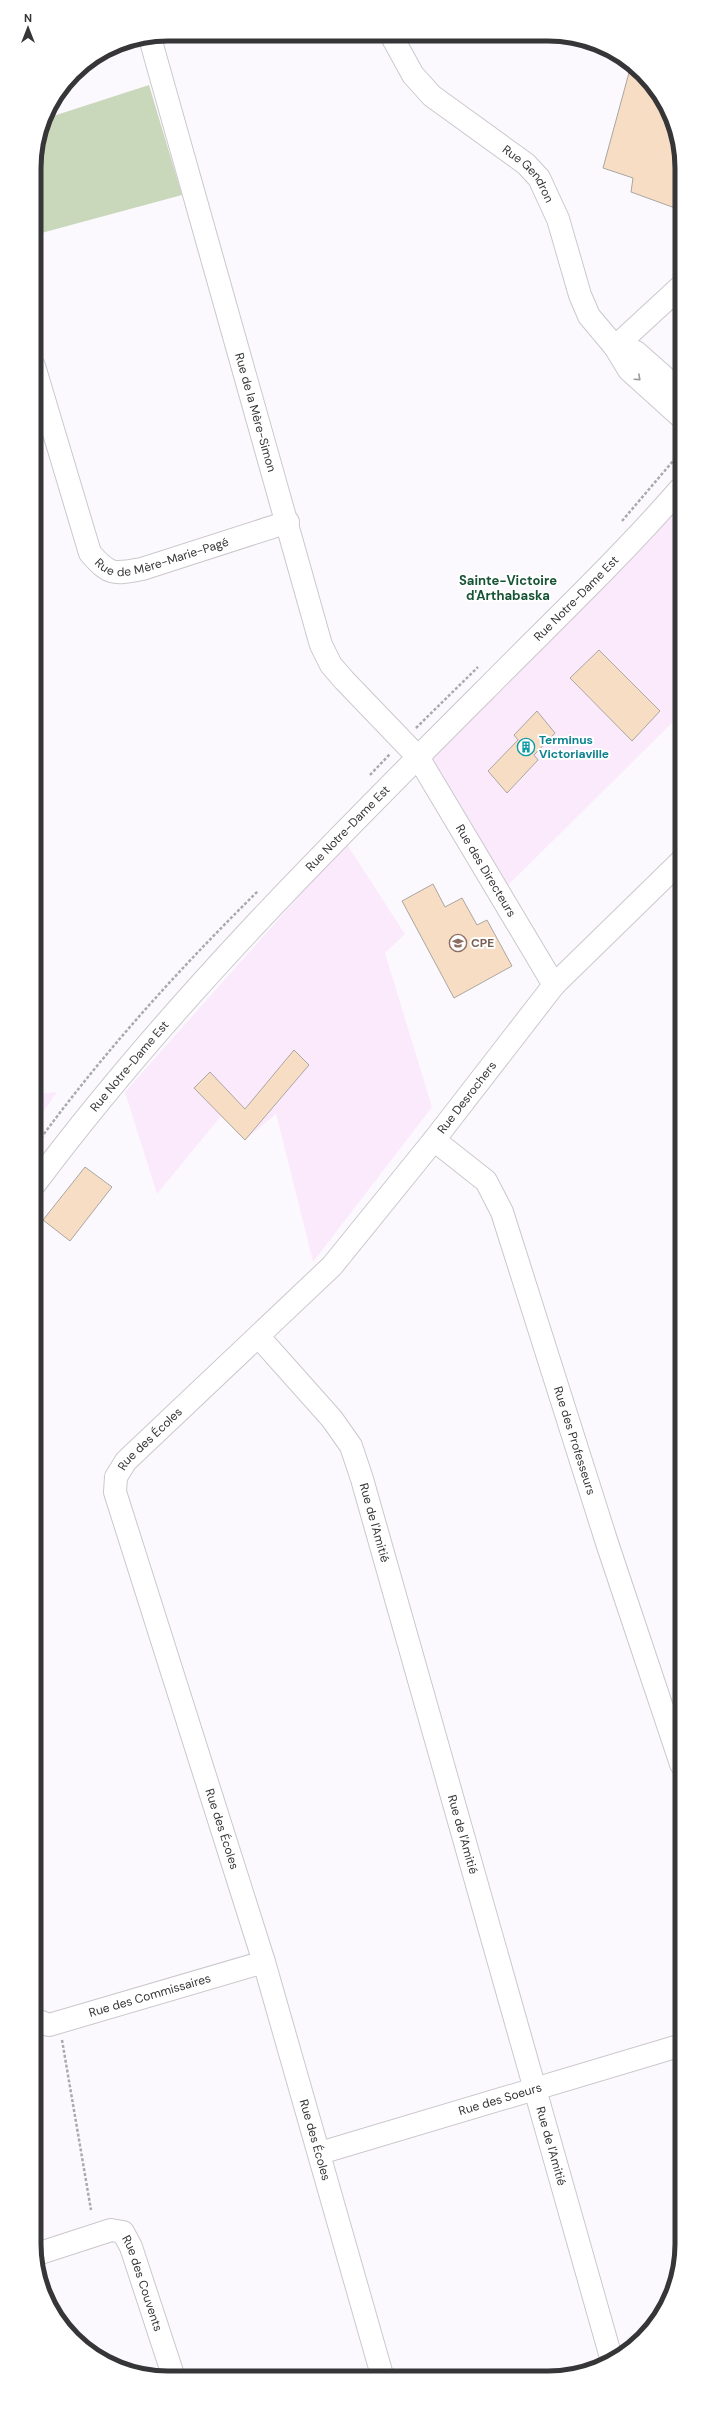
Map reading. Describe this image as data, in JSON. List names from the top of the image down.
{
  "streets": {
    "street": [
      "Rue Gendron",
      "Rue de la Mère-Simon",
      "Rue de Mère-Marie-Pagé",
      "Rue Notre-Dame Est",
      "Rue des Directeurs",
      "Rue Desrochers",
      "Rue des Écoles",
      "Rue des Professeurs",
      "Rue de l'Amitié",
      "Rue des Commissaires",
      "Rue des Soeurs",
      "Rue des Couvents"
    ]
  },
  "crossings": [
    ["Rue de la Mère-Simon", "Rue de Mère-Marie-Pagé"],
    ["Rue de la Mère-Simon", "Rue Notre-Dame Est"],
    ["Rue de la Mère-Simon", "Rue des Directeurs"],
    ["Rue Notre-Dame Est", "Rue des Directeurs"],
    ["Rue des Directeurs", "Rue Desrochers"],
    ["Rue Desrochers", "Rue des Écoles"],
    ["Rue Desrochers", "Rue des Professeurs"],
    ["Rue Desrochers", "Rue de l'Amitié"],
    ["Rue des Écoles", "Rue de l'Amitié"],
    ["Rue des Écoles", "Rue des Commissaires"],
    ["Rue des Écoles", "Rue des Soeurs"],
    ["Rue de l'Amitié", "Rue des Soeurs"]
  ],
  "districts": ["Sainte-Victoire d'Arthabaska"],
  "places": {
    "building": ["Terminus Victoriaville"],
    "school or university": ["CPE"]
  },
  "north": "top"
}
